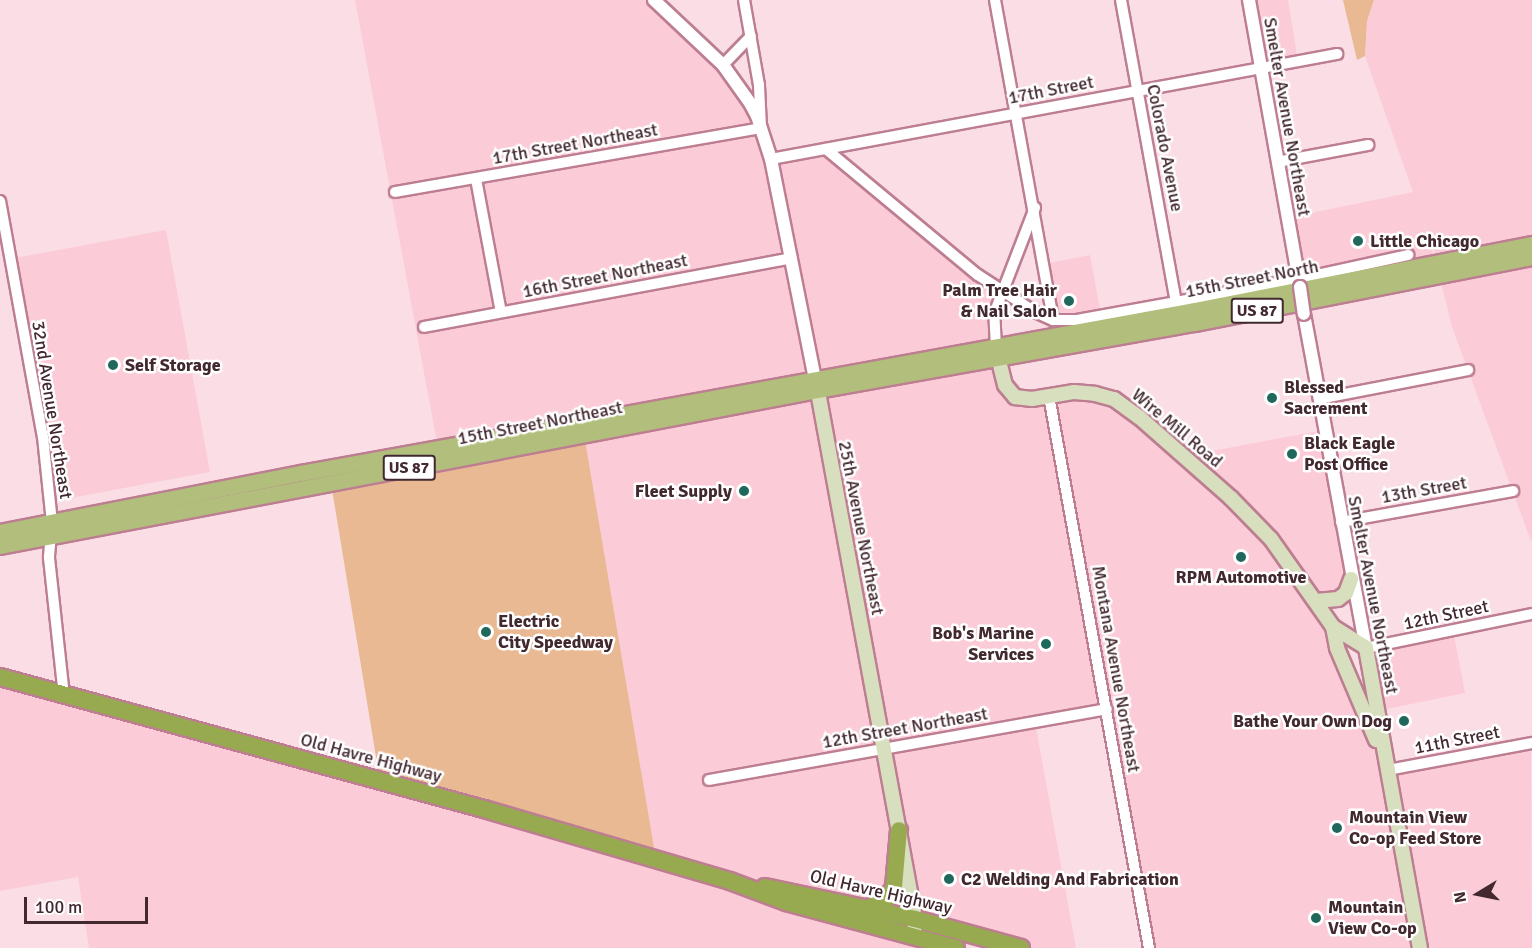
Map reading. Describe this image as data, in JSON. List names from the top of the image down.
{
  "streets": {
    "highway": ["Old Havre Highway"],
    "main road": [
      "Smelter Avenue Northeast",
      "15th Street North",
      "US 87",
      "15th Street Northeast",
      "Wire Mill Road",
      "25th Avenue Northeast"
    ],
    "street": [
      "17th Street",
      "17th Street Northeast",
      "Colorado Avenue",
      "16th Street Northeast",
      "32nd Avenue Northeast",
      "13th Street",
      "12th Street",
      "Montana Avenue Northeast",
      "12th Street Northeast",
      "11th Street"
    ]
  },
  "crossings": [
    ["17th Street", "Smelter Avenue Northeast"],
    ["17th Street", "Colorado Avenue"],
    ["17th Street", "25th Avenue Northeast"],
    ["Smelter Avenue Northeast", "15th Street North"],
    ["Smelter Avenue Northeast", "Wire Mill Road"],
    ["Smelter Avenue Northeast", "13th Street"],
    ["Smelter Avenue Northeast", "12th Street"],
    ["Smelter Avenue Northeast", "11th Street"],
    ["17th Street Northeast", "25th Avenue Northeast"],
    ["Colorado Avenue", "15th Street North"],
    ["16th Street Northeast", "25th Avenue Northeast"],
    ["15th Street North", "15th Street Northeast"],
    ["15th Street North", "Wire Mill Road"],
    ["32nd Avenue Northeast", "15th Street Northeast"],
    ["32nd Avenue Northeast", "Old Havre Highway"],
    ["15th Street Northeast", "25th Avenue Northeast"],
    ["Wire Mill Road", "12th Street"],
    ["Wire Mill Road", "Montana Avenue Northeast"],
    ["25th Avenue Northeast", "12th Street Northeast"],
    ["25th Avenue Northeast", "Old Havre Highway"],
    ["Montana Avenue Northeast", "12th Street Northeast"]
  ],
  "places": [
    "Little Chicago",
    "Palm Tree Hair & Nail Salon",
    "Self Storage",
    "Blessed Sacrement",
    "Black Eagle Post Office",
    "Fleet Supply",
    "RPM Automotive",
    "Electric City Speedway",
    "Bob's Marine Services",
    "Bathe Your Own Dog",
    "Mountain View Co-op Feed Store",
    "C2 Welding And Fabrication",
    "Mountain View Co-op"
  ],
  "scale_bar": "100 m",
  "north": "left"
}
